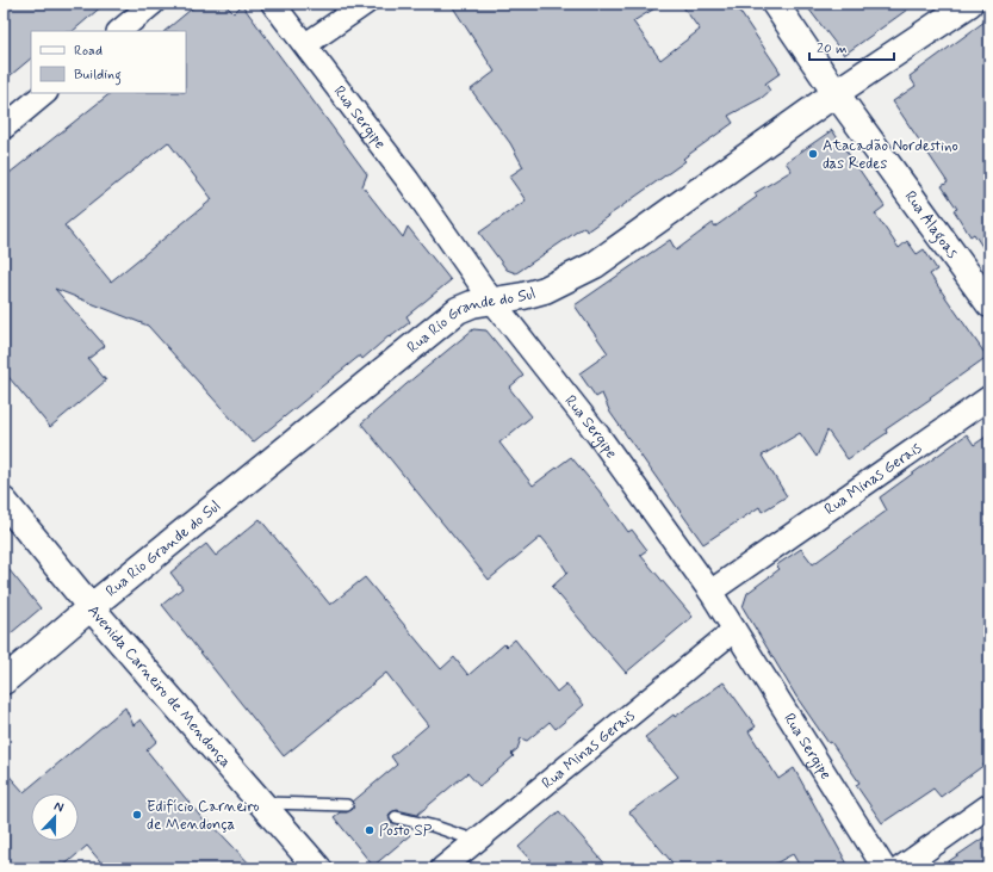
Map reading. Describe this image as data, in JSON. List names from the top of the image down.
{
  "streets": {
    "street": [
      "Rua Sergipe",
      "Rua Alagoas",
      "Rua Rio Grande do Sul",
      "Rua Minas Gerais",
      "Avenida Carneiro de Mendonça"
    ]
  },
  "crossings": [
    ["Rua Sergipe", "Rua Rio Grande do Sul"],
    ["Rua Sergipe", "Rua Minas Gerais"],
    ["Rua Alagoas", "Rua Rio Grande do Sul"],
    ["Rua Rio Grande do Sul", "Avenida Carneiro de Mendonça"]
  ],
  "places": ["Atacadão Nordestino das Redes", "Edifício Carneiro de Mendonça", "Posto SP"],
  "legend": ["Road", "Building"],
  "scale_bar": "20 m",
  "north": "top"
}
